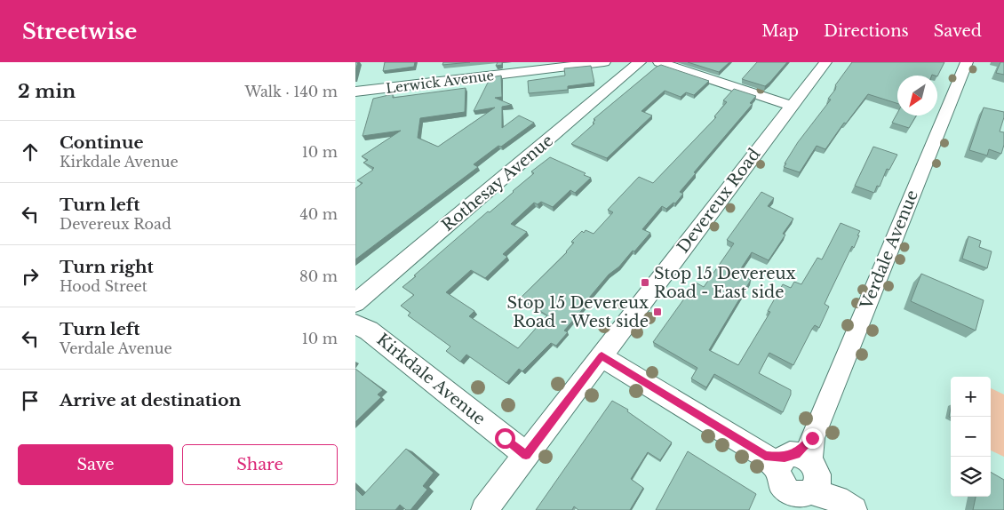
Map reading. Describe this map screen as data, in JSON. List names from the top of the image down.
{
  "streets": {
    "street": [
      "Lerwick Avenue",
      "Rothesay Avenue",
      "Devereux Road",
      "Verdale Avenue",
      "Kirkdale Avenue"
    ]
  },
  "crossings": [
    ["Devereux Road", "Kirkdale Avenue"]
  ],
  "places": {
    "transit": ["Stop 15 Devereux Road - East side", "Stop 15 Devereux Road - West side"]
  },
  "north": "bottom left",
  "page": {
    "header": "Streetwise",
    "nav": ["Map", "Directions", "Saved"],
    "heading": ["2 min", "Walk · 140 m"],
    "list": [
      ["Continue", "Kirkdale Avenue", "10 m"],
      ["Turn left", "Devereux Road", "40 m"],
      ["Turn right", "Hood Street", "80 m"],
      ["Turn left", "Verdale Avenue", "10 m"],
      "Arrive at destination"
    ],
    "map_buttons": ["+", "−"],
    "buttons": ["Save", "Share"]
  }
}
